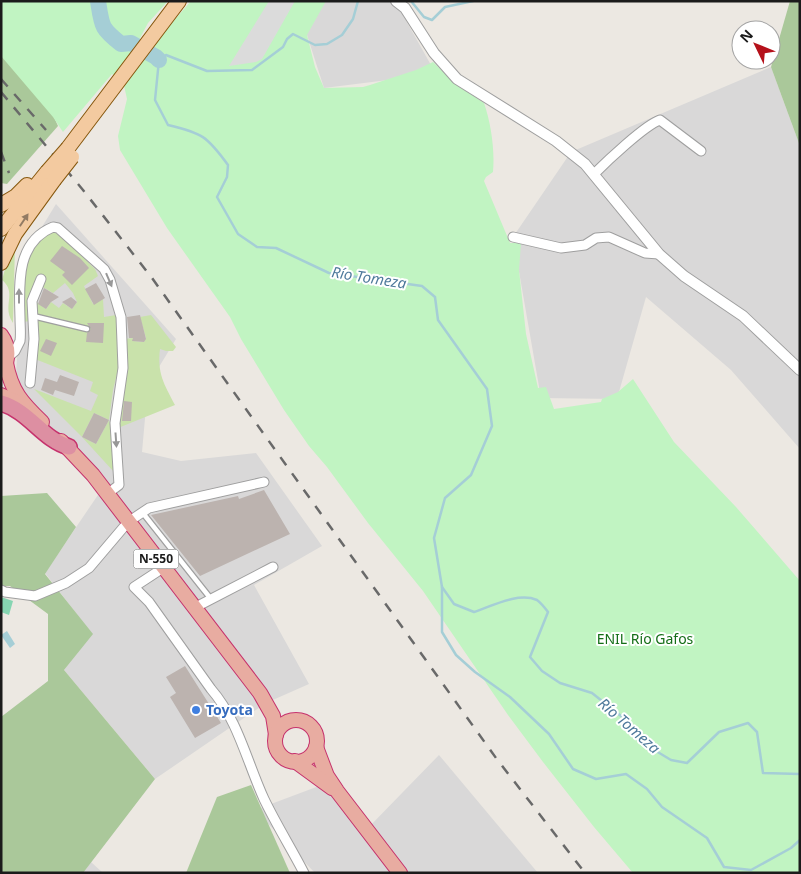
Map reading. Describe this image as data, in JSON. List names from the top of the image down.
{
  "streets": {
    "highway": ["N-550"]
  },
  "water": ["Río Tomeza"],
  "parks": ["ENIL Río Gafos"],
  "places": ["Toyota"],
  "north": "top left"
}
